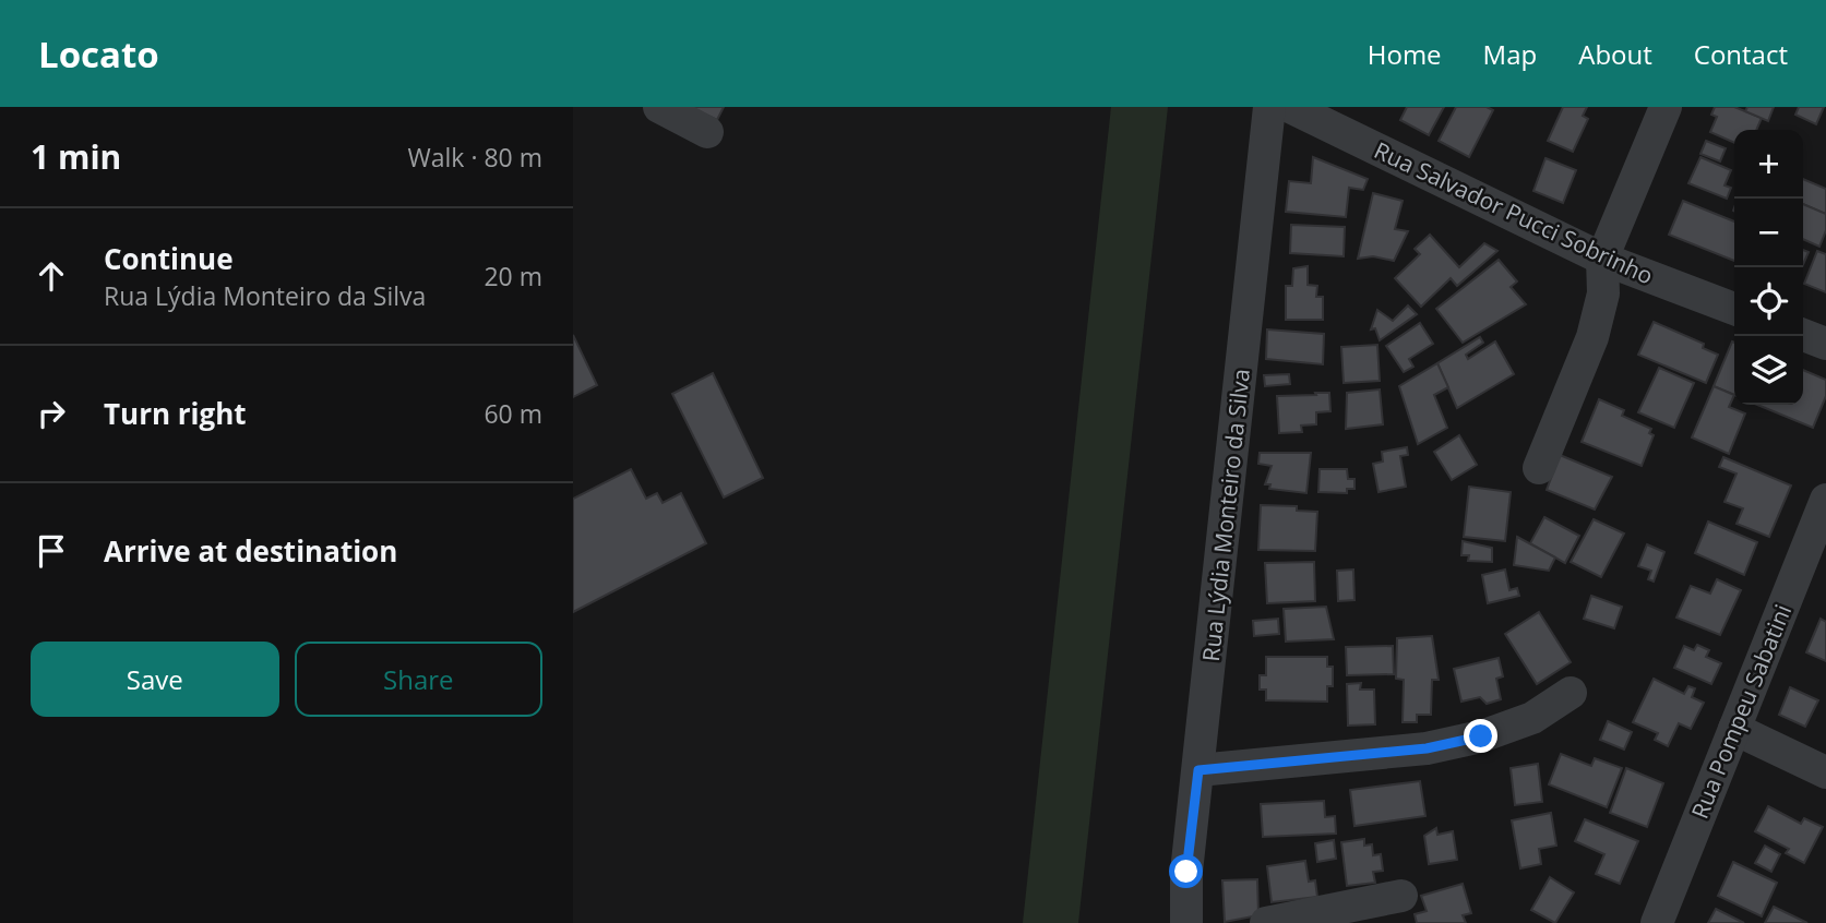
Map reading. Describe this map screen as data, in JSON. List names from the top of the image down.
{
  "streets": {
    "street": ["Rua Salvador Pucci Sobrinho", "Rua Lýdia Monteiro da Silva", "Rua Pompeu Sabatini"]
  },
  "page": {
    "header": "Locato",
    "nav": [
      "Home",
      "Map",
      "About",
      "Contact"
    ],
    "heading": ["1 min", "Walk · 80 m"],
    "map_buttons": ["+", "−"],
    "list": [
      ["Continue", "Rua Lýdia Monteiro da Silva", "20 m"],
      ["Turn right", "60 m"],
      "Arrive at destination"
    ],
    "buttons": ["Save", "Share"]
  }
}
